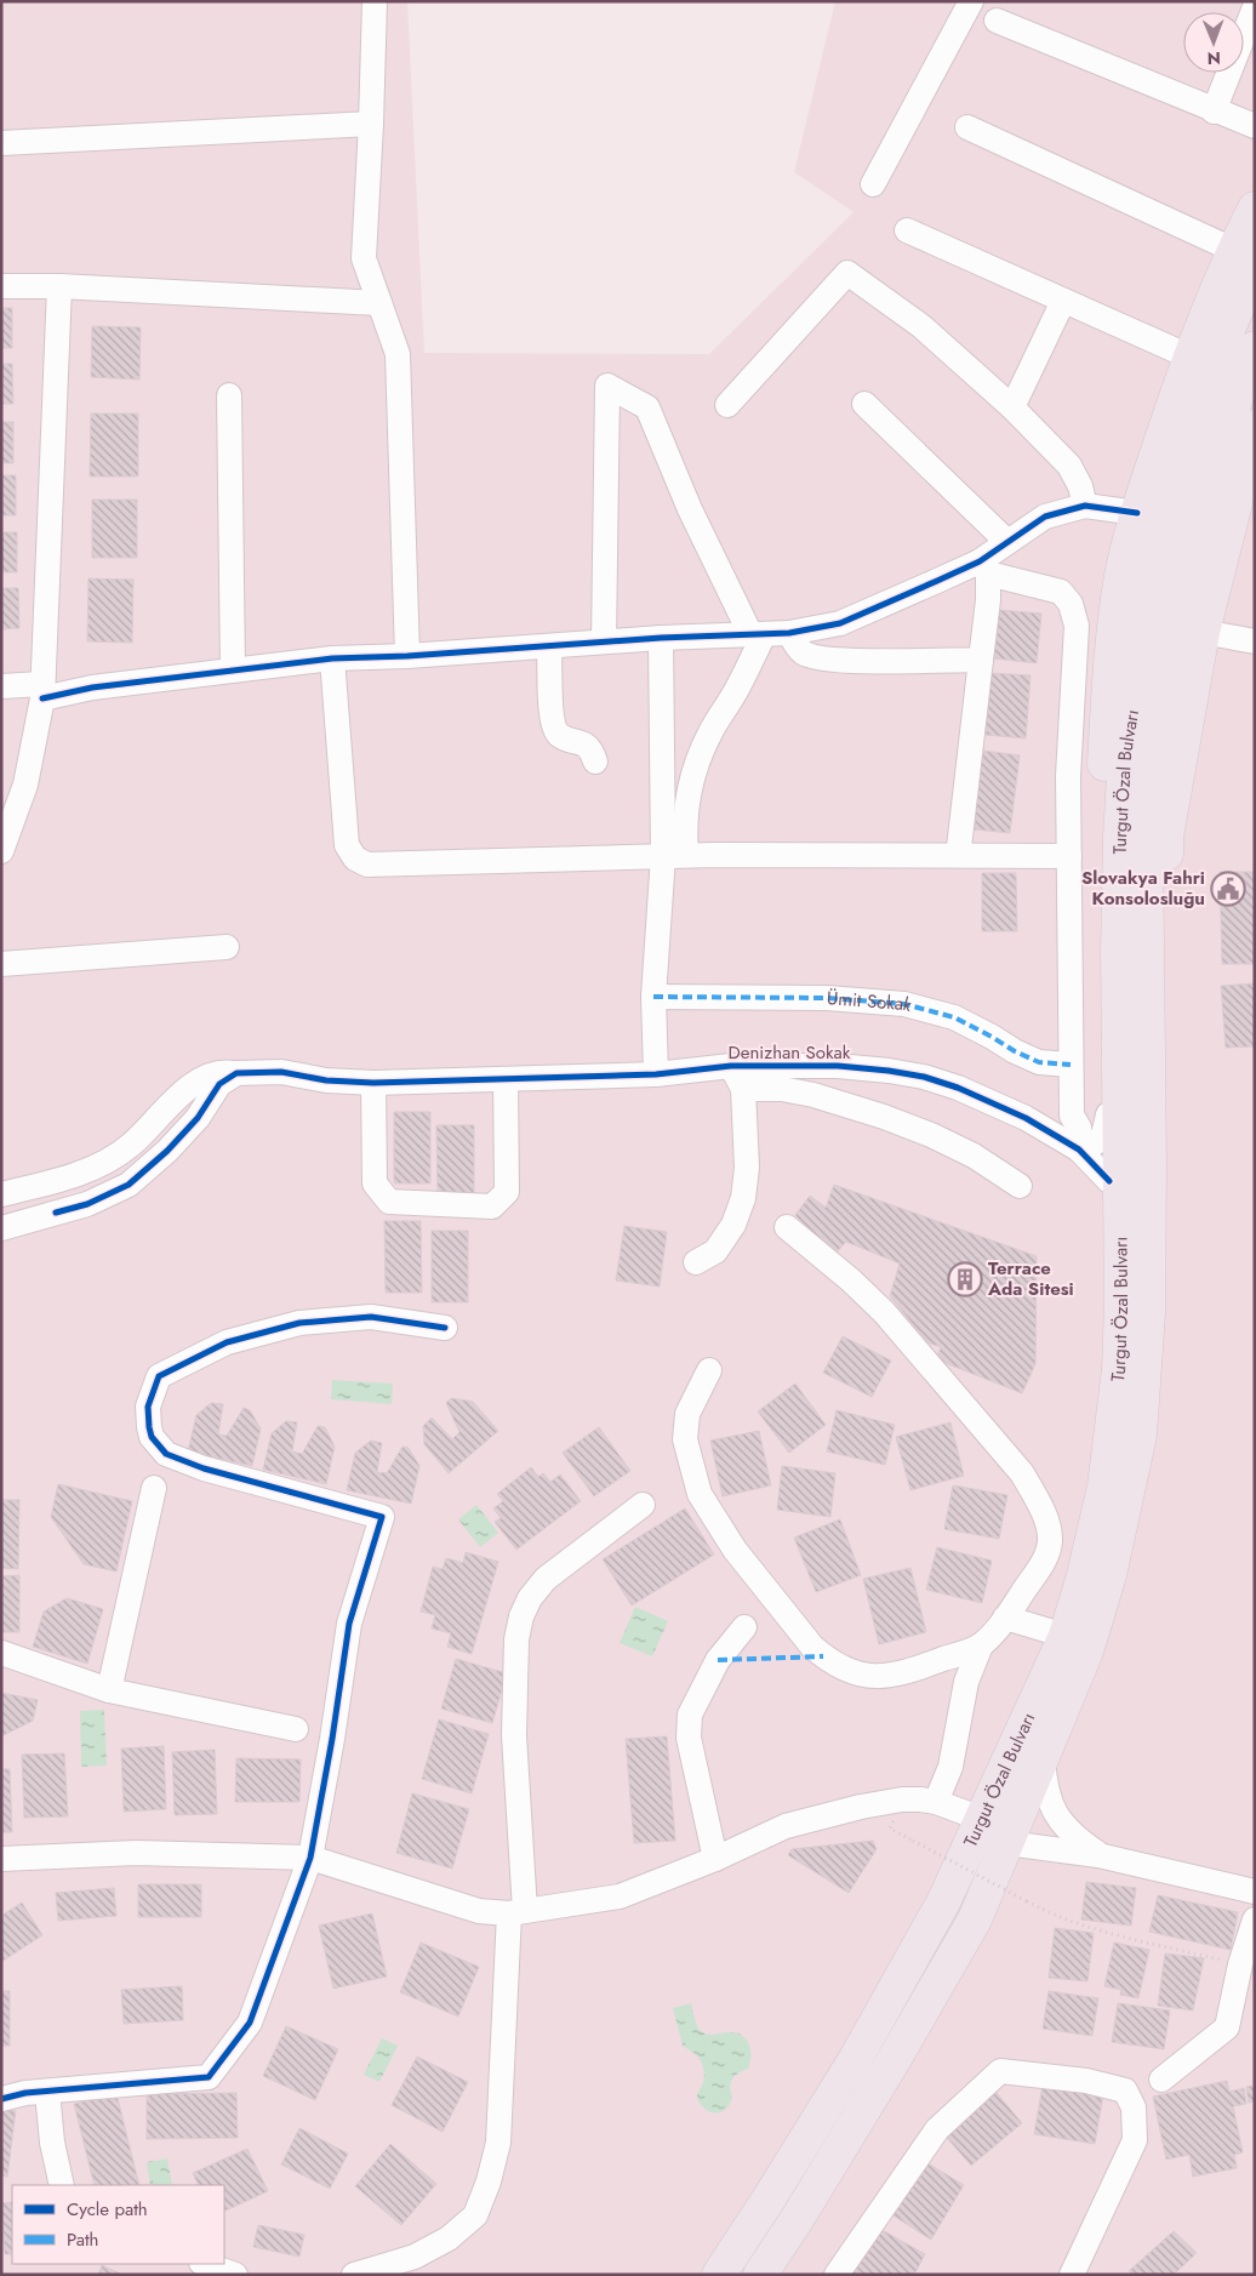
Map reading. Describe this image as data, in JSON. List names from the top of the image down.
{
  "streets": {
    "highway": ["Turgut Özal Bulvarı"],
    "street": ["Ümit Sokak", "Denizhan Sokak"]
  },
  "places": {
    "public building": ["Slovakya Fahri Konsolosluğu"],
    "building": ["Terrace Ada Sitesi"]
  },
  "legend": ["Cycle path", "Path"],
  "north": "bottom"
}
